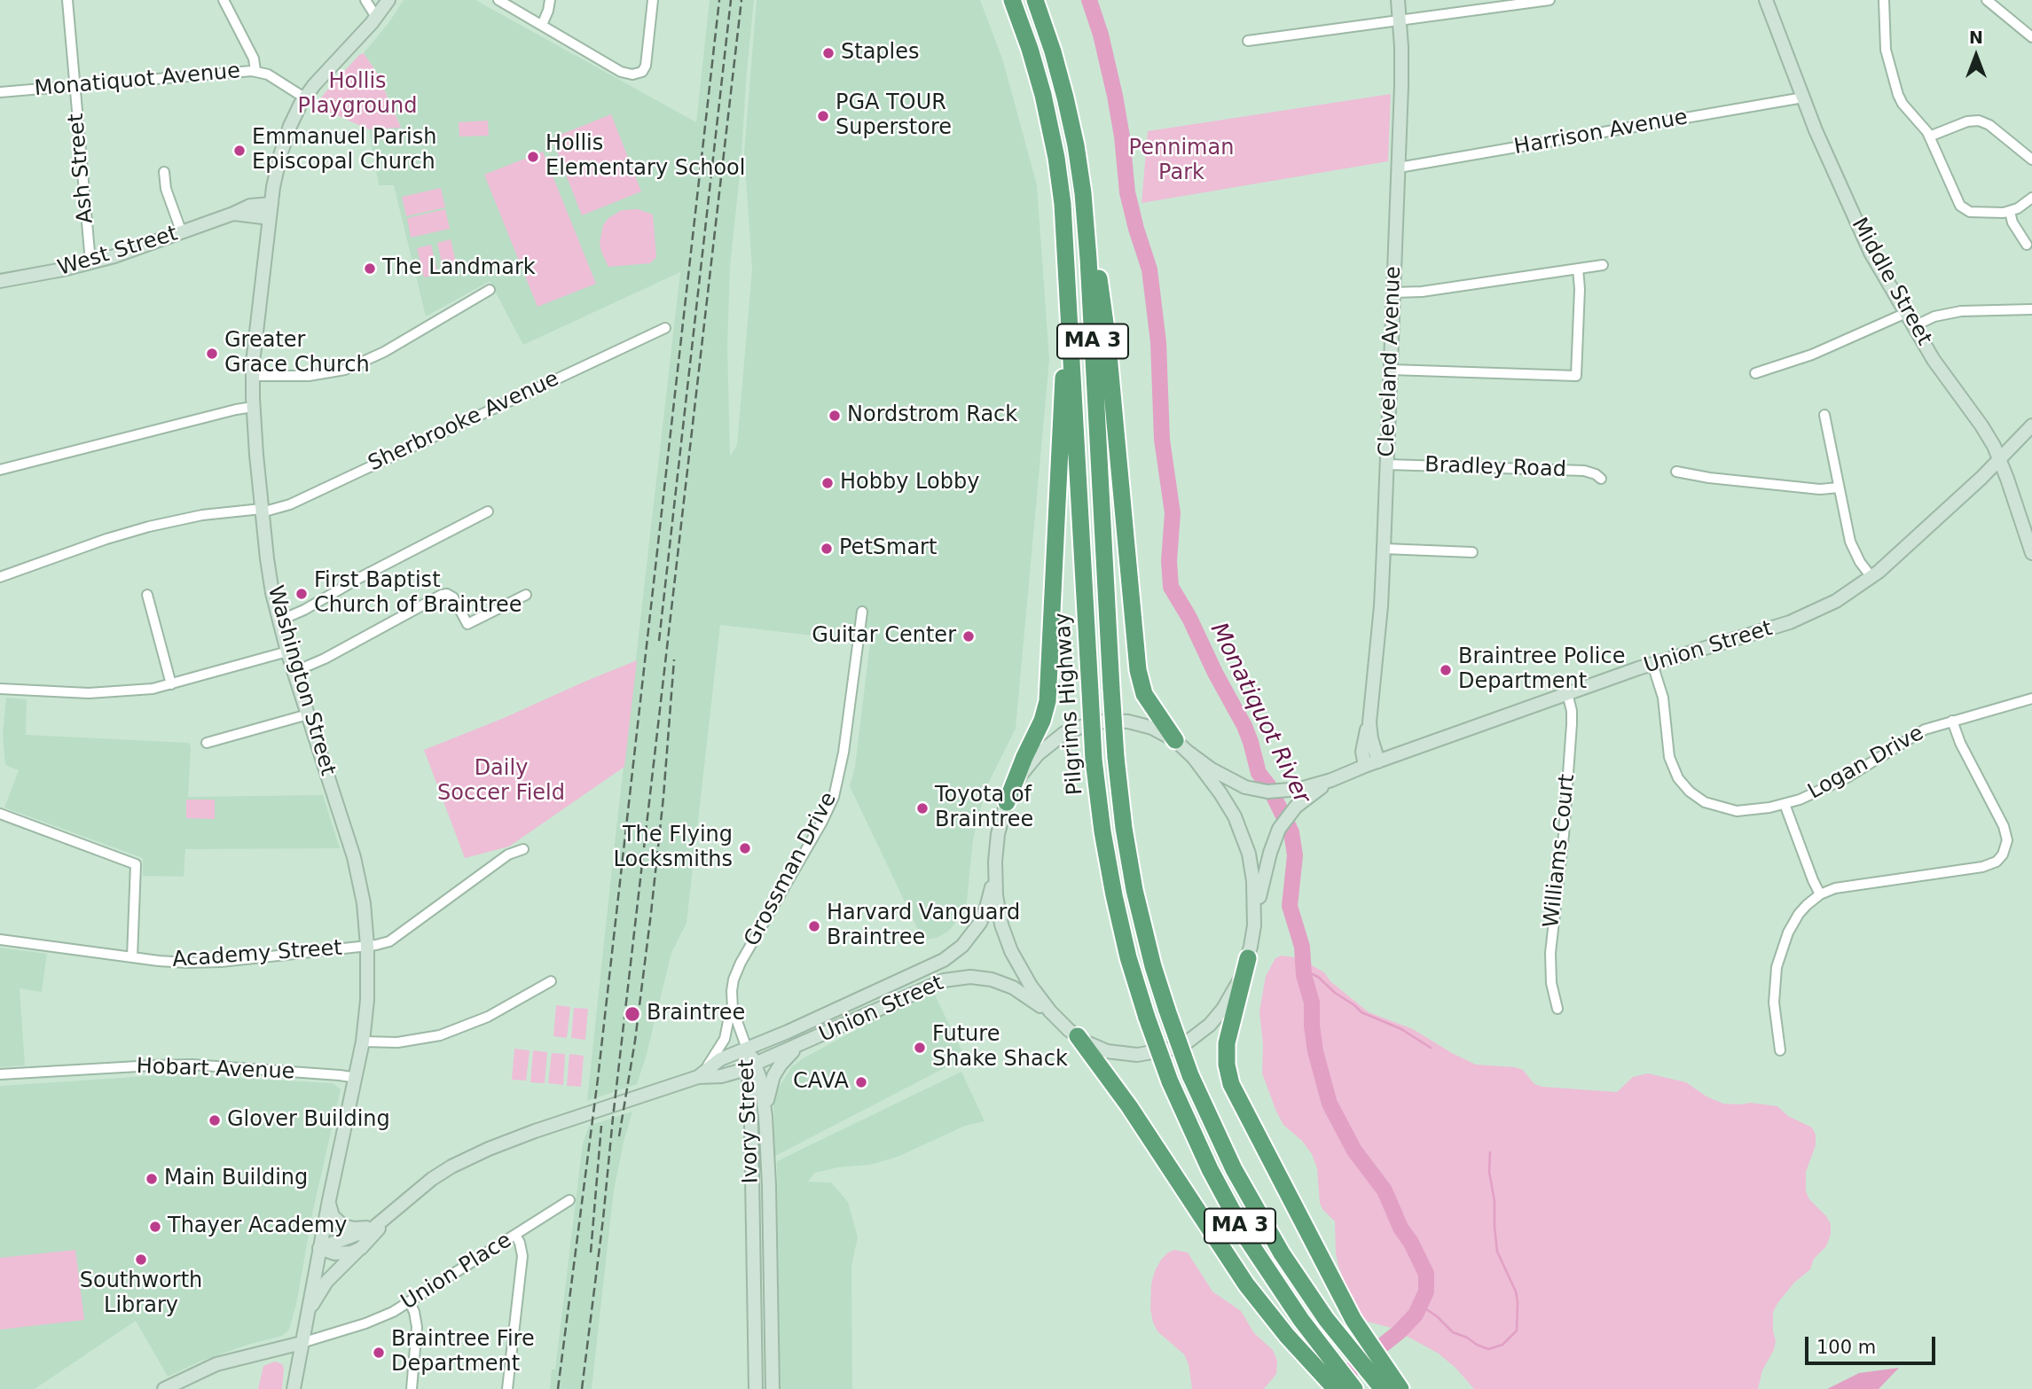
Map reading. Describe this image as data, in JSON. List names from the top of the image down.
{
  "streets": {
    "highway": ["MA 3", "Pilgrims Highway"],
    "main road": [
      "West Street",
      "Middle Street",
      "Cleveland Avenue",
      "Union Street",
      "Washington Street",
      "Ivory Street"
    ],
    "street": [
      "Monatiquot Avenue",
      "Harrison Avenue",
      "Ash Street",
      "Sherbrooke Avenue",
      "Bradley Road",
      "Logan Drive",
      "Williams Court",
      "Grossman Drive",
      "Academy Street",
      "Hobart Avenue",
      "Union Place"
    ]
  },
  "crossings": [
    ["Monatiquot Avenue", "Ash Street"],
    ["Monatiquot Avenue", "Washington Street"],
    ["Harrison Avenue", "Middle Street"],
    ["Harrison Avenue", "Cleveland Avenue"],
    ["Ash Street", "West Street"],
    ["West Street", "Washington Street"],
    ["Middle Street", "Union Street"],
    ["MA 3", "Pilgrims Highway"],
    ["Cleveland Avenue", "Bradley Road"],
    ["Cleveland Avenue", "Union Street"],
    ["Sherbrooke Avenue", "Washington Street"],
    ["Union Street", "Washington Street"],
    ["Union Street", "Logan Drive"],
    ["Union Street", "Williams Court"],
    ["Union Street", "Grossman Drive"],
    ["Union Street", "Ivory Street"],
    ["Washington Street", "Academy Street"],
    ["Washington Street", "Hobart Avenue"],
    ["Washington Street", "Union Place"],
    ["Grossman Drive", "Ivory Street"]
  ],
  "water": ["Monatiquot River"],
  "parks": ["Hollis Playground", "Penniman Park", "Daily Soccer Field"],
  "places": [
    "Staples",
    "PGA TOUR Superstore",
    "Emmanuel Parish Episcopal Church",
    "Hollis Elementary School",
    "The Landmark",
    "Greater Grace Church",
    "Nordstrom Rack",
    "Hobby Lobby",
    "PetSmart",
    "First Baptist Church of Braintree",
    "Guitar Center",
    "Braintree Police Department",
    "Toyota of Braintree",
    "The Flying Locksmiths",
    "Harvard Vanguard Braintree",
    "Braintree",
    "Future Shake Shack",
    "CAVA",
    "Glover Building",
    "Main Building",
    "Thayer Academy",
    "Southworth Library",
    "Braintree Fire Department"
  ],
  "scale_bar": "100 m",
  "north": "top"
}
